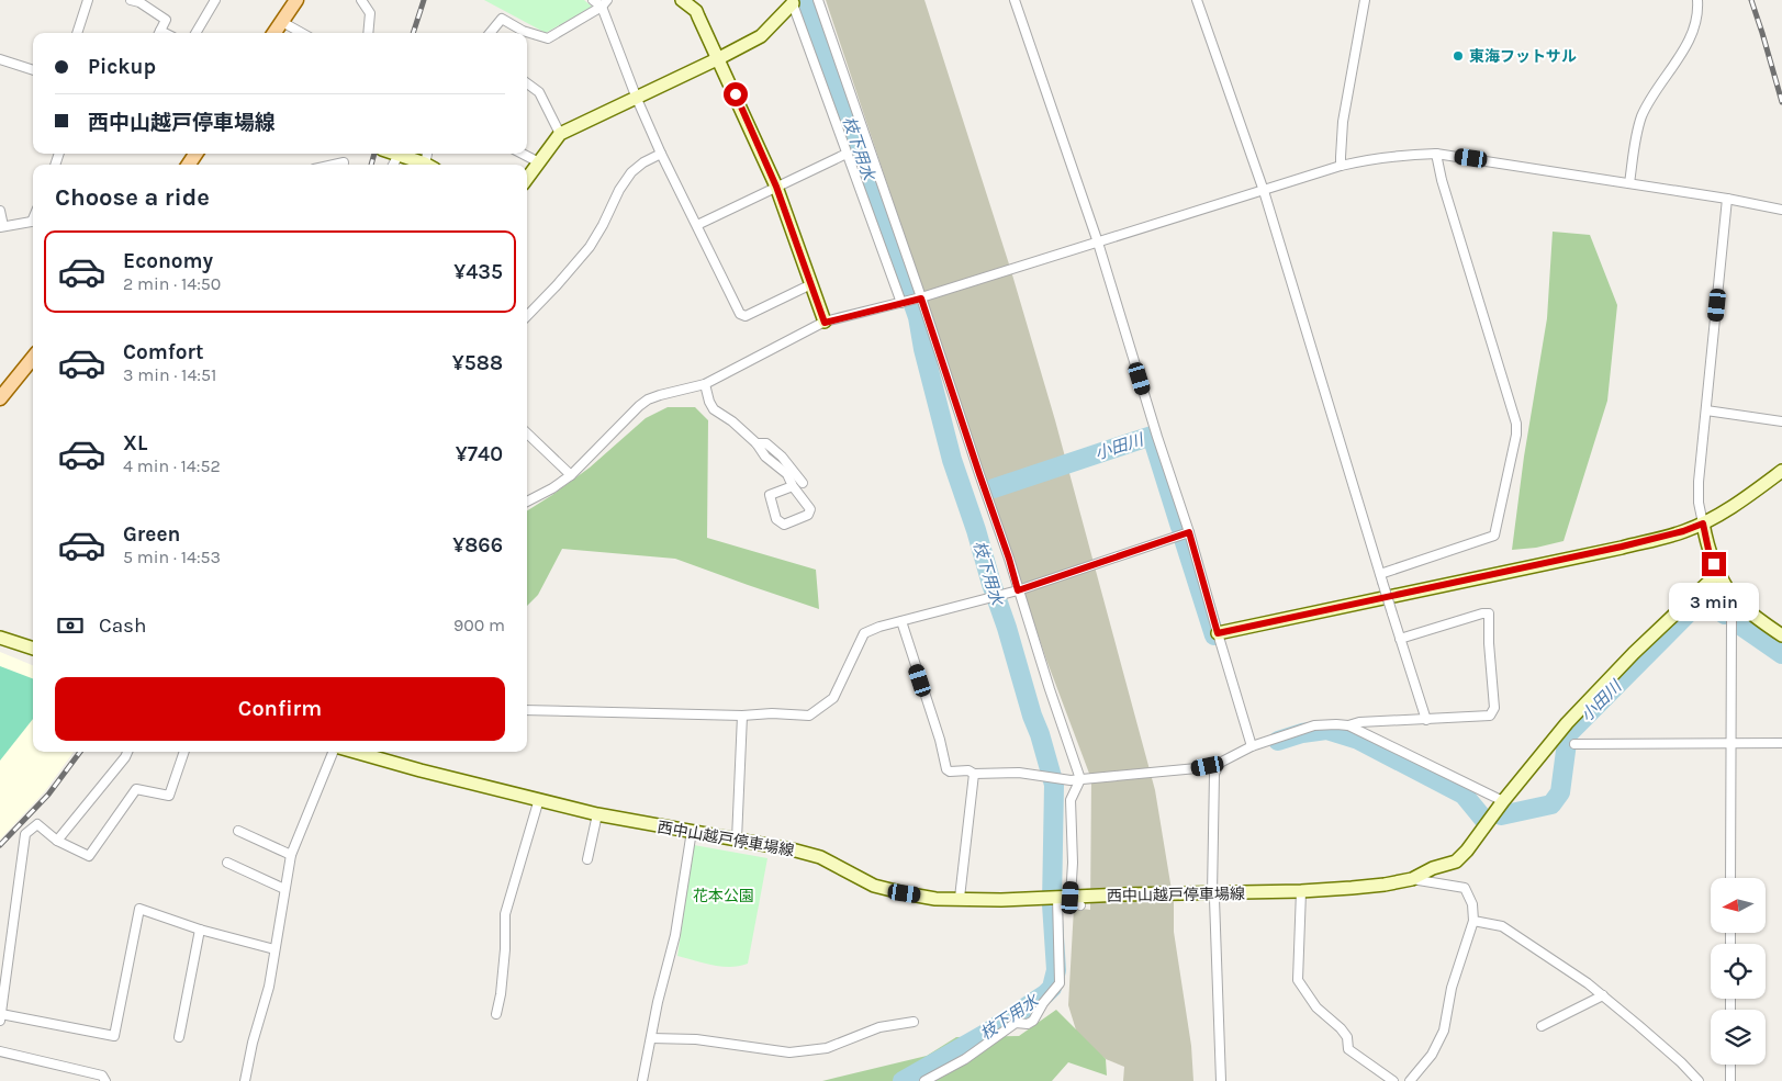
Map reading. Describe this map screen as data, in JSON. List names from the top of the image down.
{
  "streets": {
    "main road": ["西中山越戸停車場線"]
  },
  "water": ["枝下用水", "小田川"],
  "parks": ["花本公園"],
  "places": ["東海フットサル"],
  "north": "left",
  "page": {
    "banner": ["Pickup", "西中山越戸停車場線"],
    "heading": "Choose a ride",
    "list": [
      {
        "name": "Economy",
        "note": "2 min · 14:50",
        "value": "¥435"
      },
      {
        "name": "Comfort",
        "note": "3 min · 14:51",
        "value": "¥588"
      },
      {
        "name": "XL",
        "note": "4 min · 14:52",
        "value": "¥740"
      },
      {
        "name": "Green",
        "note": "5 min · 14:53",
        "value": "¥866"
      }
    ],
    "bubble": "3 min",
    "pay": ["Cash", "900 m"],
    "buttons": "Confirm"
  }
}
